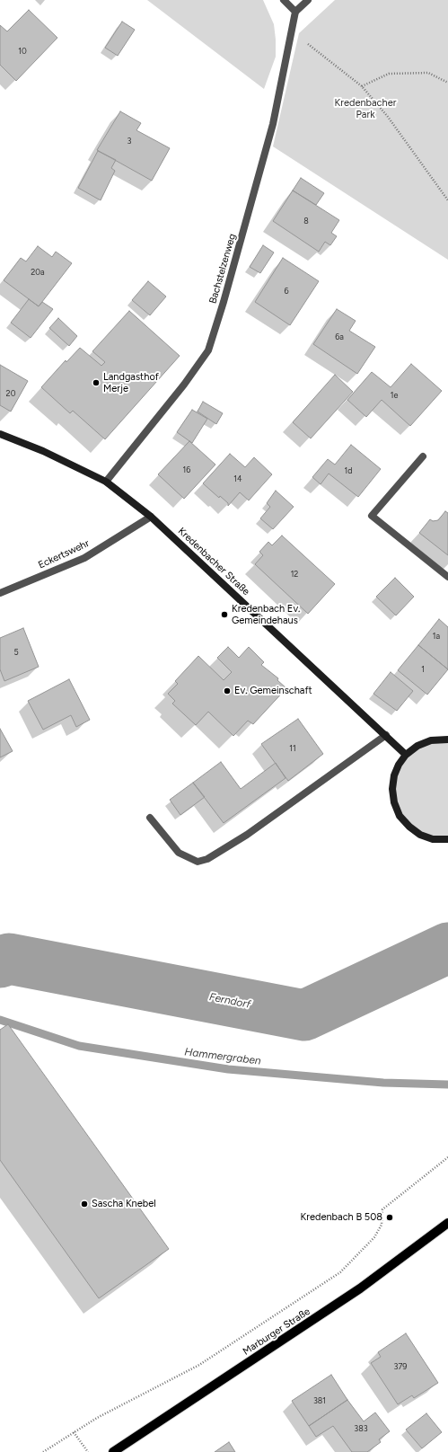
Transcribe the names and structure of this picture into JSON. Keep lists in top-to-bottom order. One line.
{"streets":{"main road":["Kredenbacher Straße","Marburger Straße"],"street":["Bachstelzenweg","Eckertswehr"]},"crossings":[["Bachstelzenweg","Kredenbacher Straße"],["Eckertswehr","Kredenbacher Straße"]],"water":["Ferndorf","Hammergraben"],"parks":["Kredenbacher Park"],"places":["Landgasthof Merje","Kredenbach Ev. Gemeindehaus","Ev. Gemeinschaft","Sascha Knebel","Kredenbach B 508"],"house_numbers":["10","3","8","20a","6","6a","20","1e","16","1d","14","12","1a","5","1","11","379","381","383"]}
